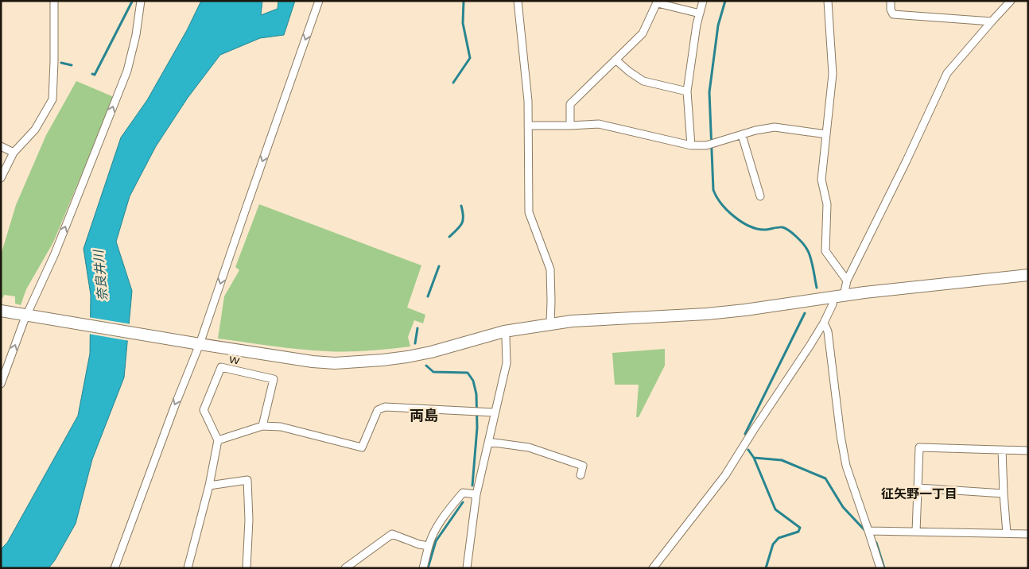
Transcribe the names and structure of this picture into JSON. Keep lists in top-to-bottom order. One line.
{"streets":{"street":["ｗ"]},"districts":["両島","征矢野一丁目"],"water":["奈良井川"]}
